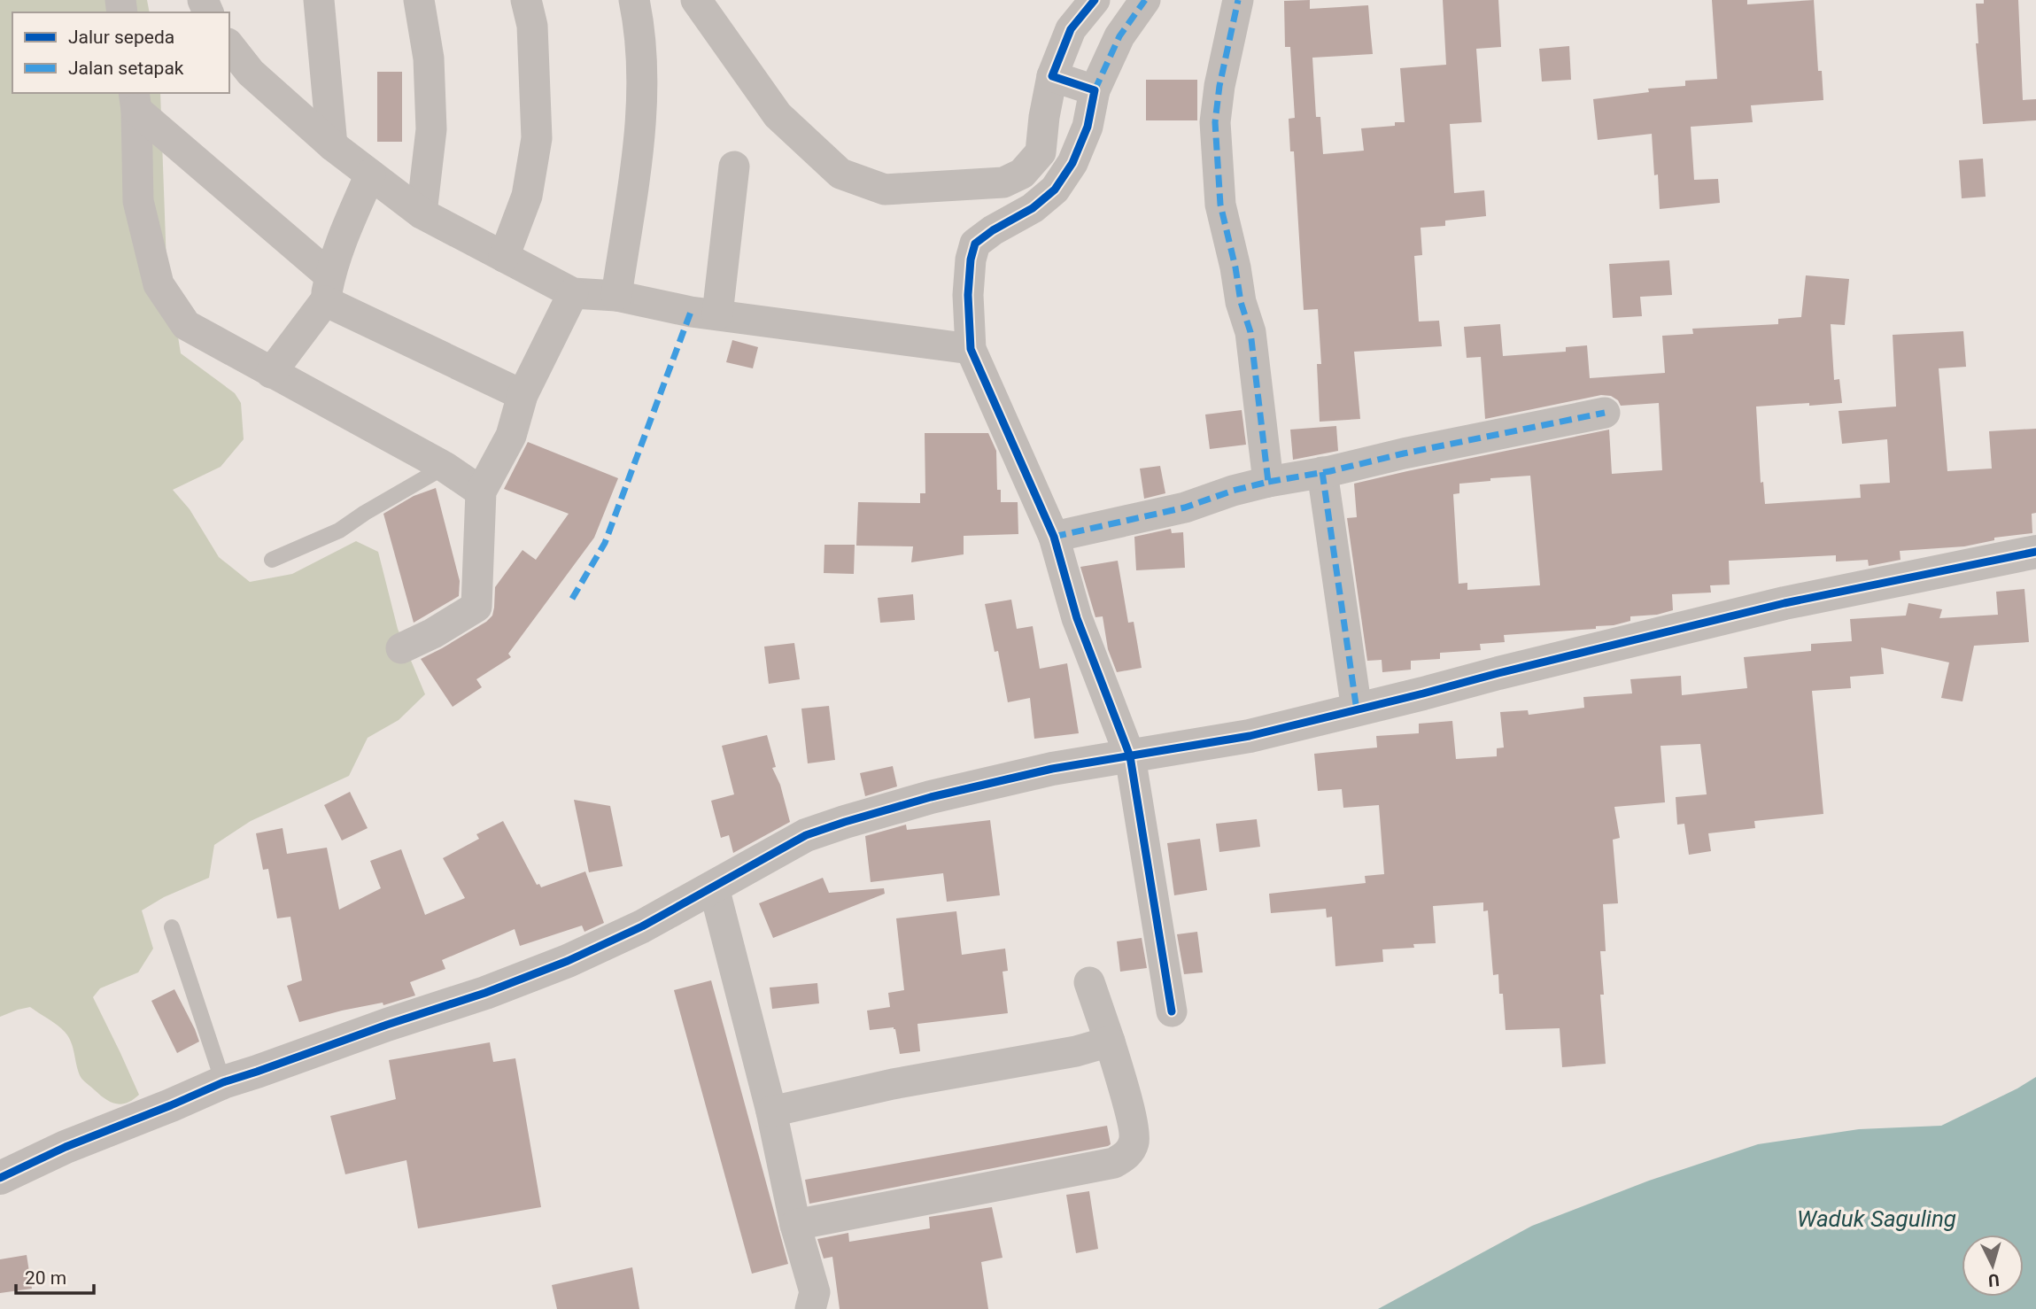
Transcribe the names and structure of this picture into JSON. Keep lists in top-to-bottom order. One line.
{"water":["Waduk Saguling"],"legend":["Jalur sepeda","Jalan setapak"],"scale_bar":"20 m","north":"bottom"}
